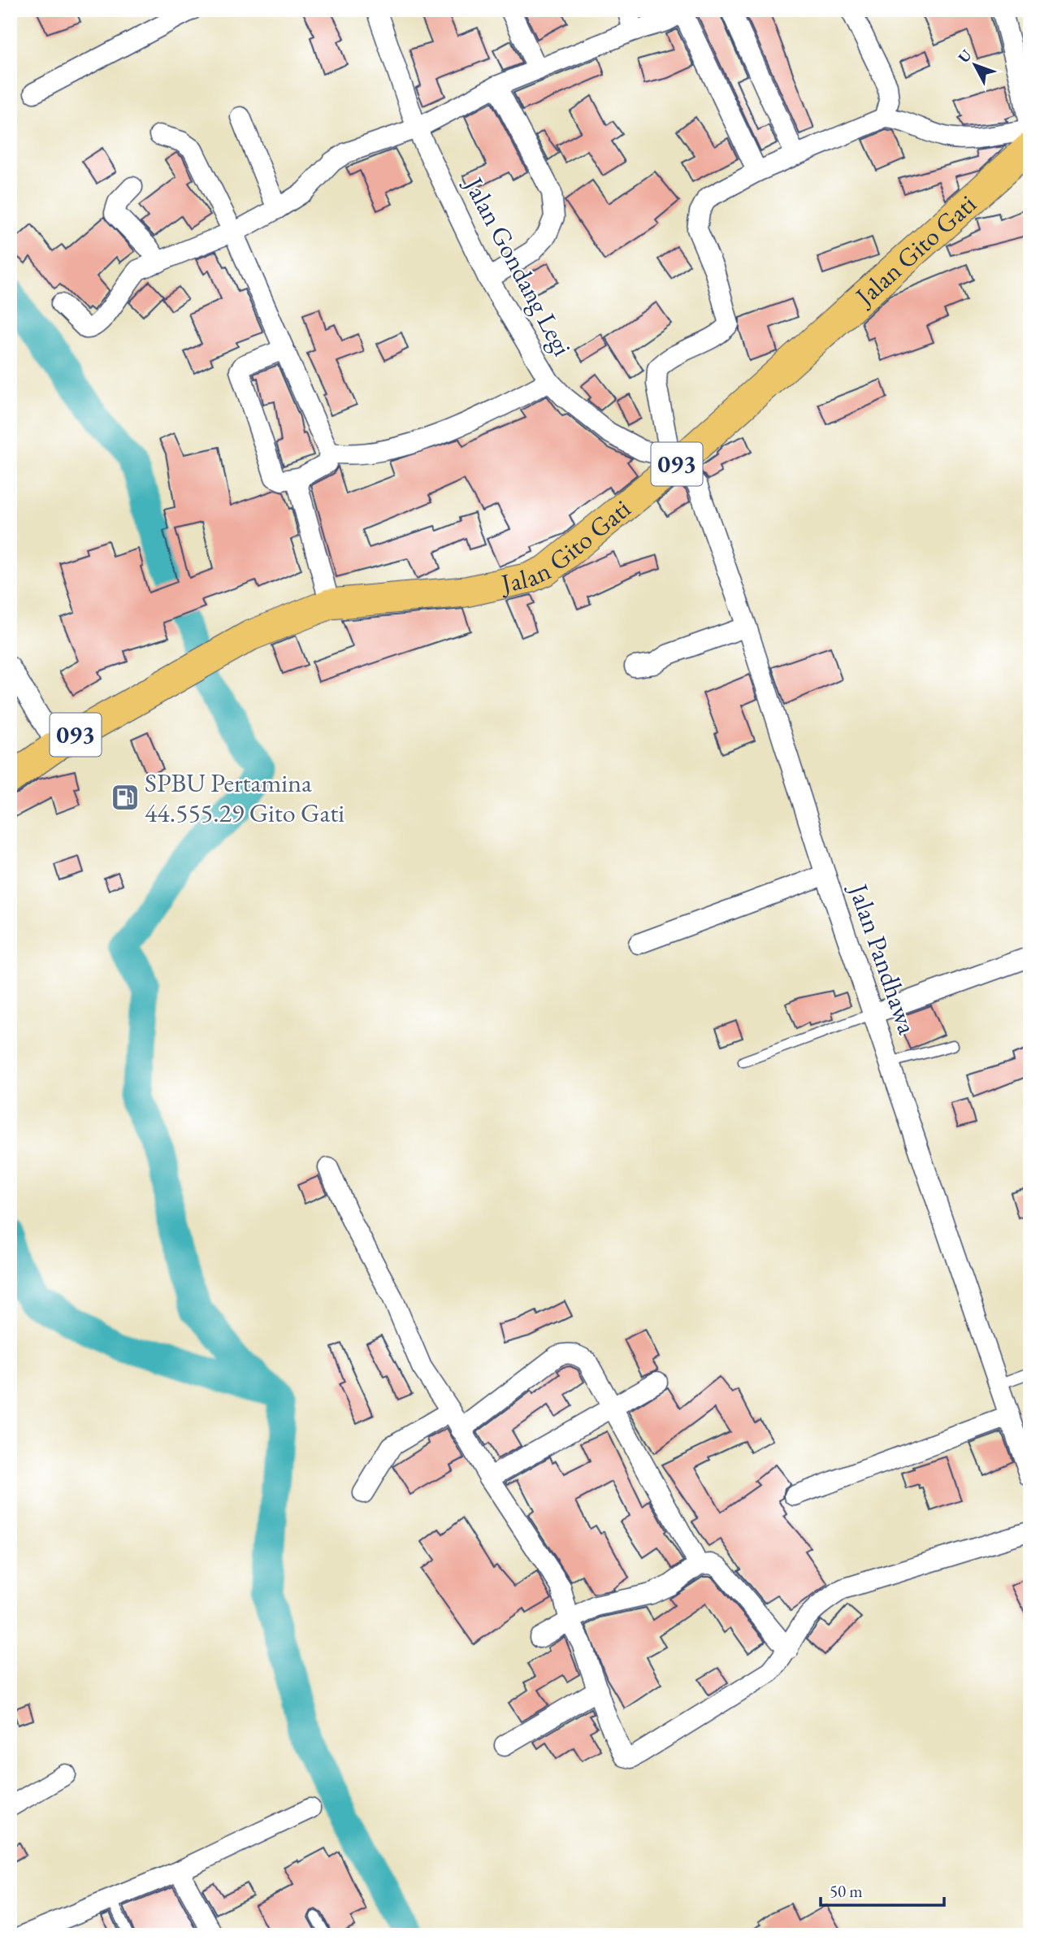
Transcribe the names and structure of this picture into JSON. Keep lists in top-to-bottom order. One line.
{"streets":{"main road":["Jalan Gito Gati","093"],"street":["Jalan Gondang Legi","Jalan Pandhawa"]},"crossings":[["Jalan Gito Gati","Jalan Gondang Legi"],["Jalan Gito Gati","Jalan Pandhawa"],["Jalan Gondang Legi","Jalan Pandhawa"]],"places":{"fuel station":["SPBU Pertamina 44.555.29 Gito Gati"]},"scale_bar":"50 m","north":"top left"}
